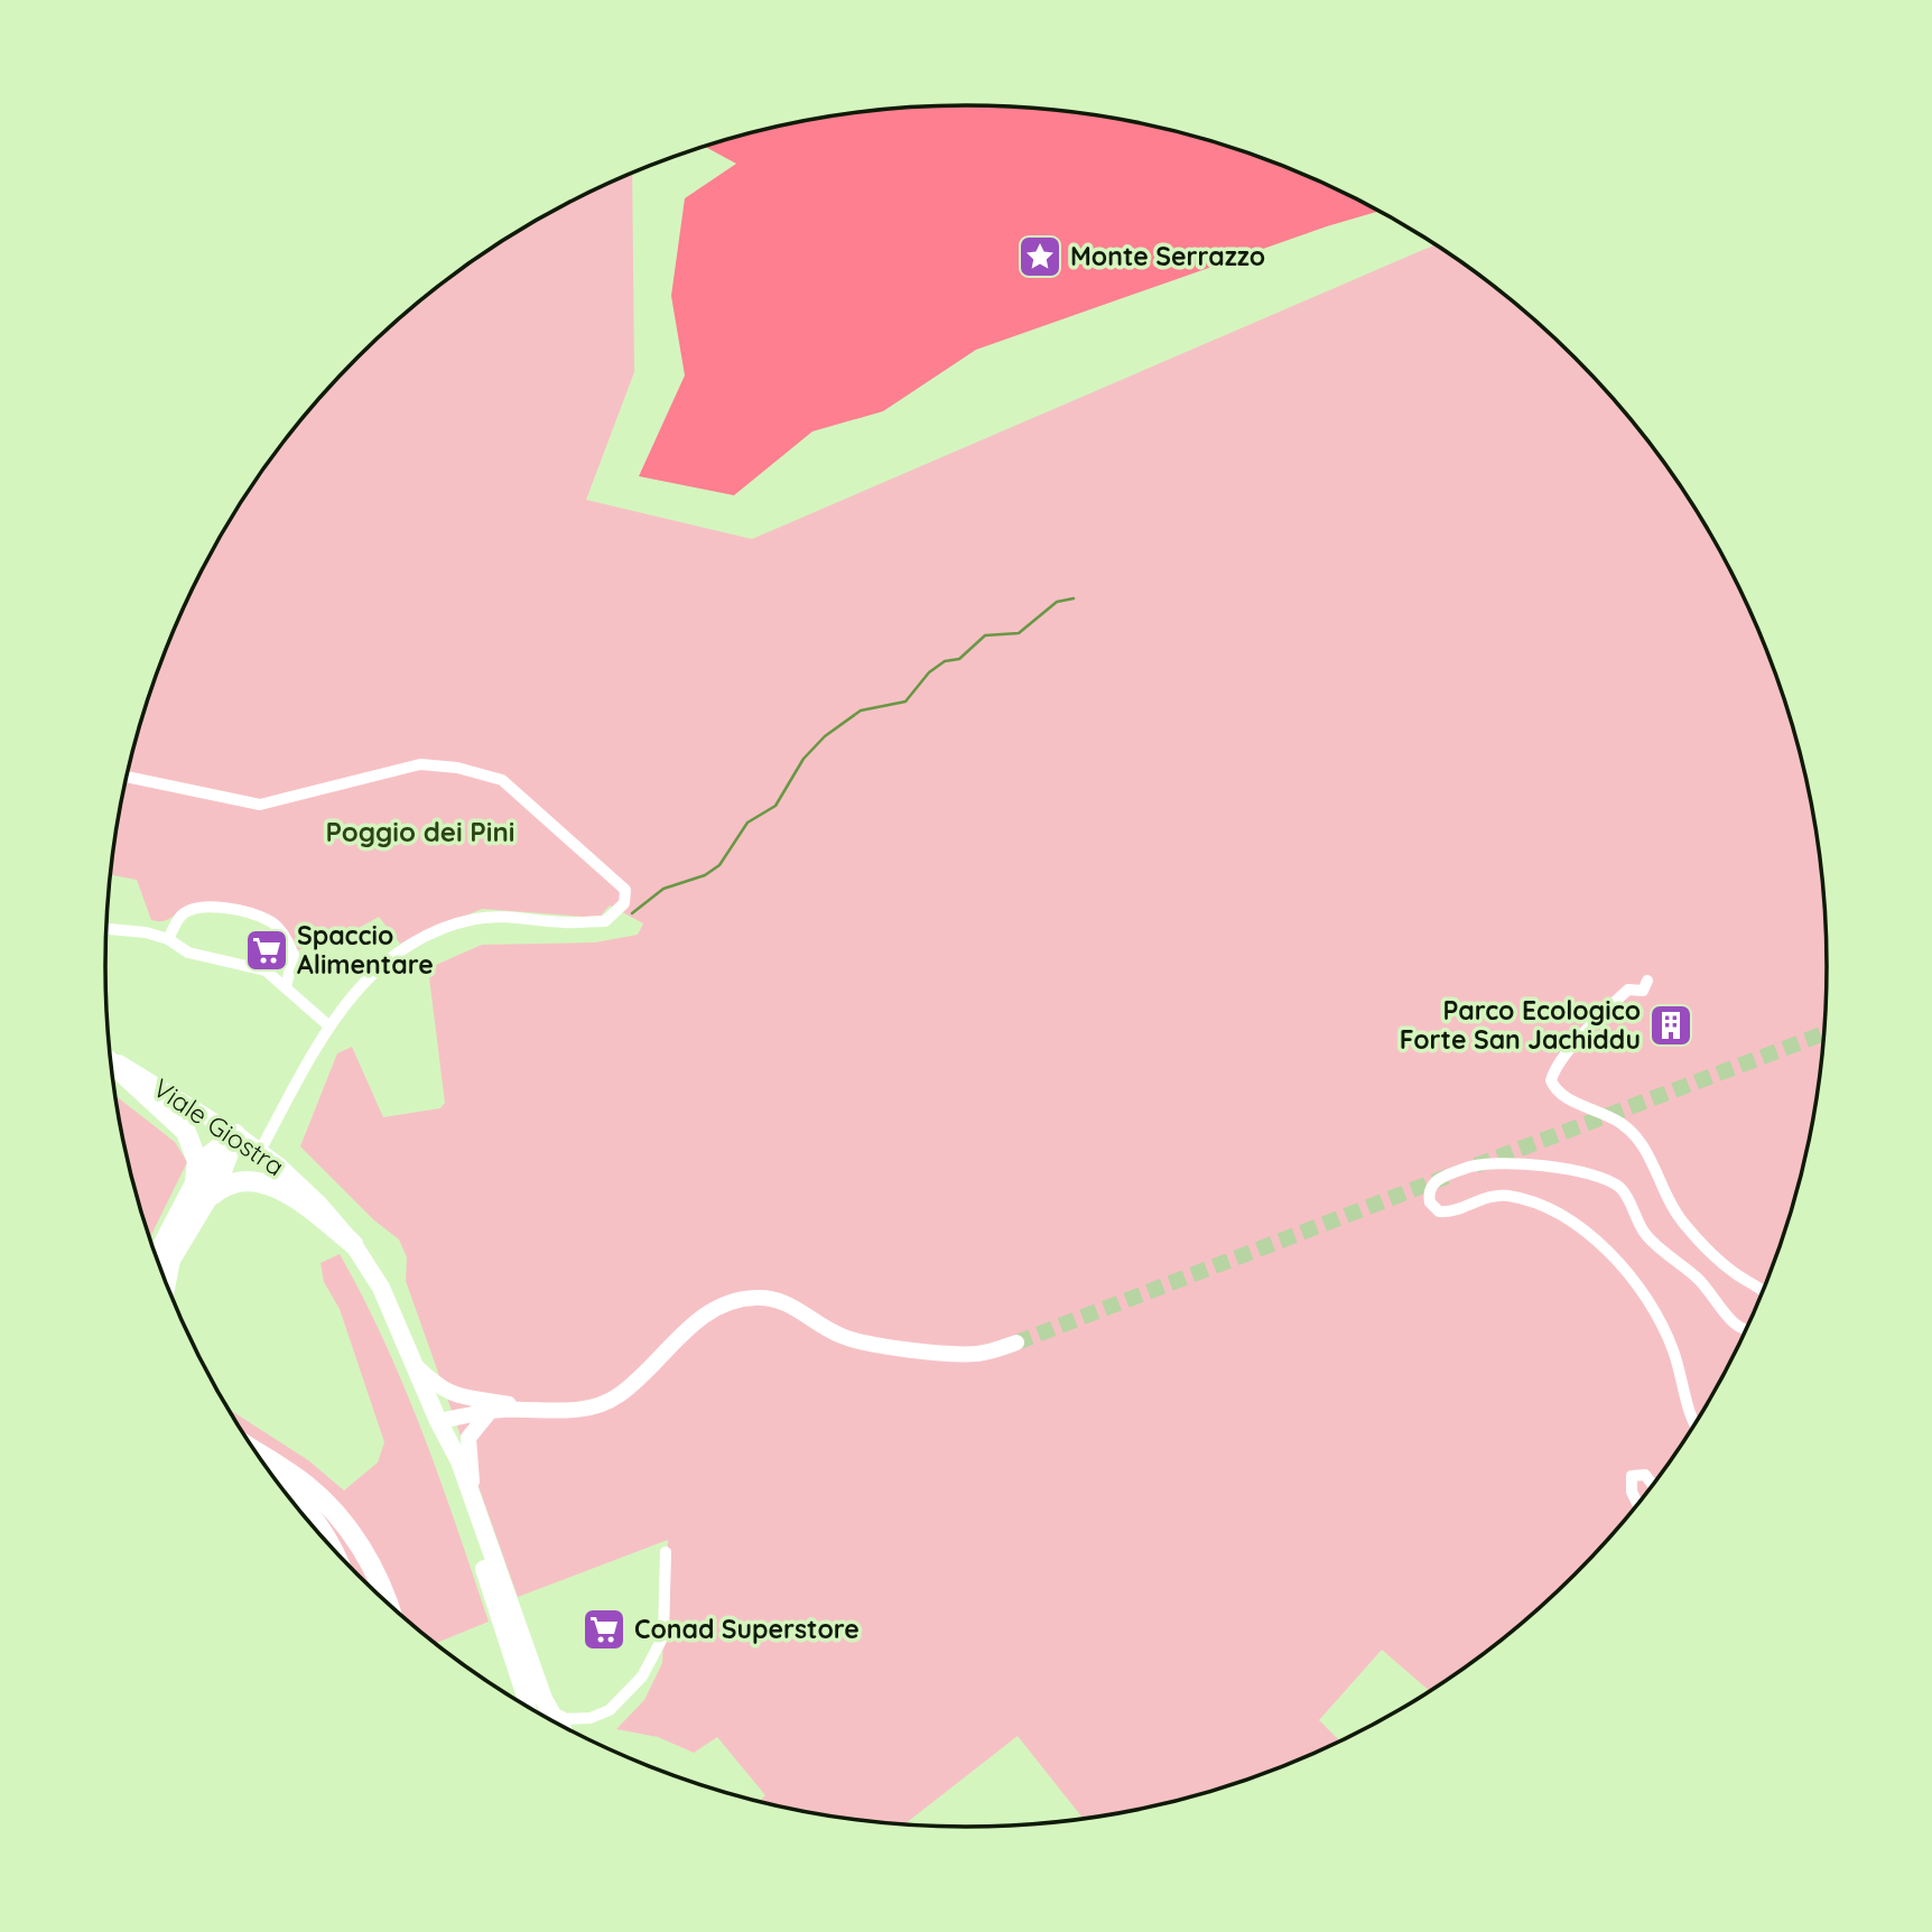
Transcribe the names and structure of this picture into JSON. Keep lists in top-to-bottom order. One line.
{"streets":{"main road":["Viale Giostra"]},"districts":["Poggio dei Pini"],"places":{"place":["Monte Serrazzo"],"supermarket":["Spaccio Alimentare","Conad Superstore"],"building":["Parco Ecologico Forte San Jachiddu"]}}
